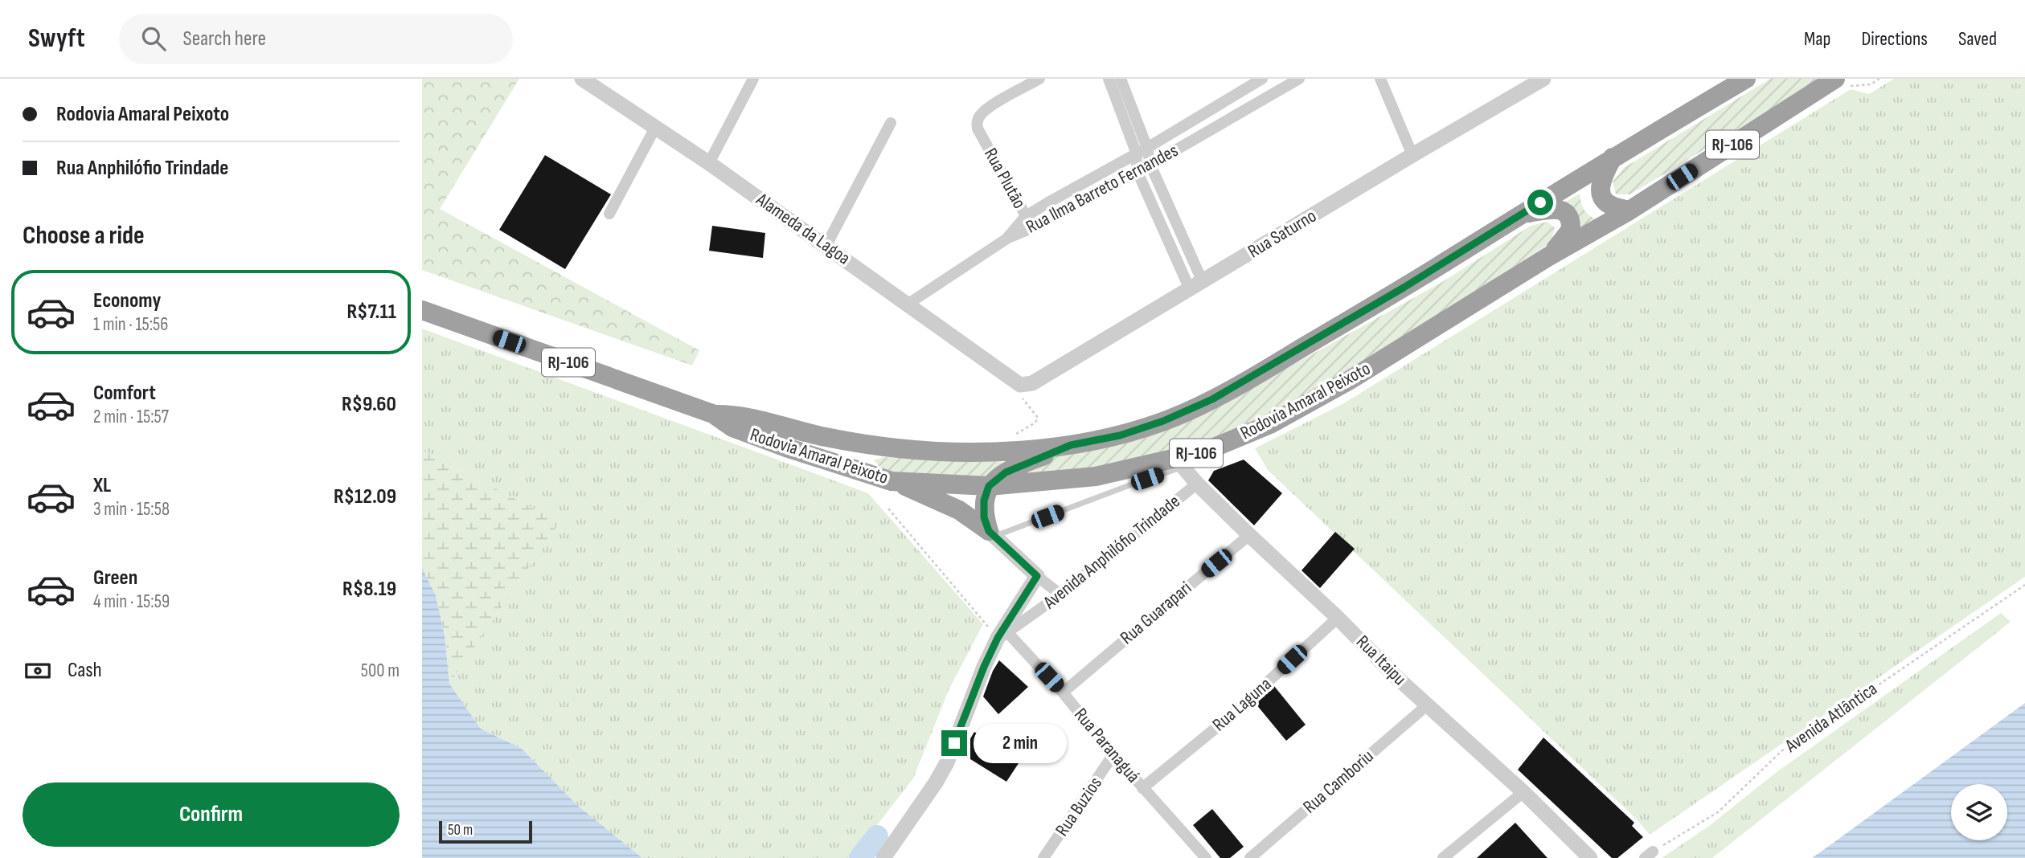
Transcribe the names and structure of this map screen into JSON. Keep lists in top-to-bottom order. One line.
{"streets":{"highway":["RJ-106","Rodovia Amaral Peixoto"],"street":["Rua Plutão","Rua Ilma Barreto Fernandes","Alameda da Lagoa","Rua Saturno","Avenida Anphilófio Trindade","Rua Guarapari","Rua Itaipu","Rua Laguna","Rua Paranaguá","Rua Camboriu","Rua Buzios"],"path":["Avenida Atlântica"]},"crossings":[["Rua Plutão","Rua Ilma Barreto Fernandes"],["Rua Ilma Barreto Fernandes","Alameda da Lagoa"],["Alameda da Lagoa","Rua Saturno"],["Rodovia Amaral Peixoto","Rua Itaipu"],["Avenida Anphilófio Trindade","Rua Itaipu"],["Avenida Anphilófio Trindade","Rua Paranaguá"],["Rua Guarapari","Rua Itaipu"],["Rua Guarapari","Rua Paranaguá"],["Rua Itaipu","Rua Laguna"],["Rua Itaipu","Rua Camboriu"],["Rua Laguna","Rua Paranaguá"],["Rua Paranaguá","Rua Buzios"]],"scale_bar":"50 m","page":{"header":"Swyft","search":"Search here","nav":["Map","Directions","Saved"],"banner":["Rodovia Amaral Peixoto","Rua Anphilófio Trindade"],"heading":"Choose a ride","list":[{"name":"Economy","note":"1 min · 15:56","value":"R$7.11"},{"name":"Comfort","note":"2 min · 15:57","value":"R$9.60"},{"name":"XL","note":"3 min · 15:58","value":"R$12.09"},{"name":"Green","note":"4 min · 15:59","value":"R$8.19"}],"pay":["Cash","500 m"],"bubble":"2 min","buttons":"Confirm","scale":"50 m"}}
